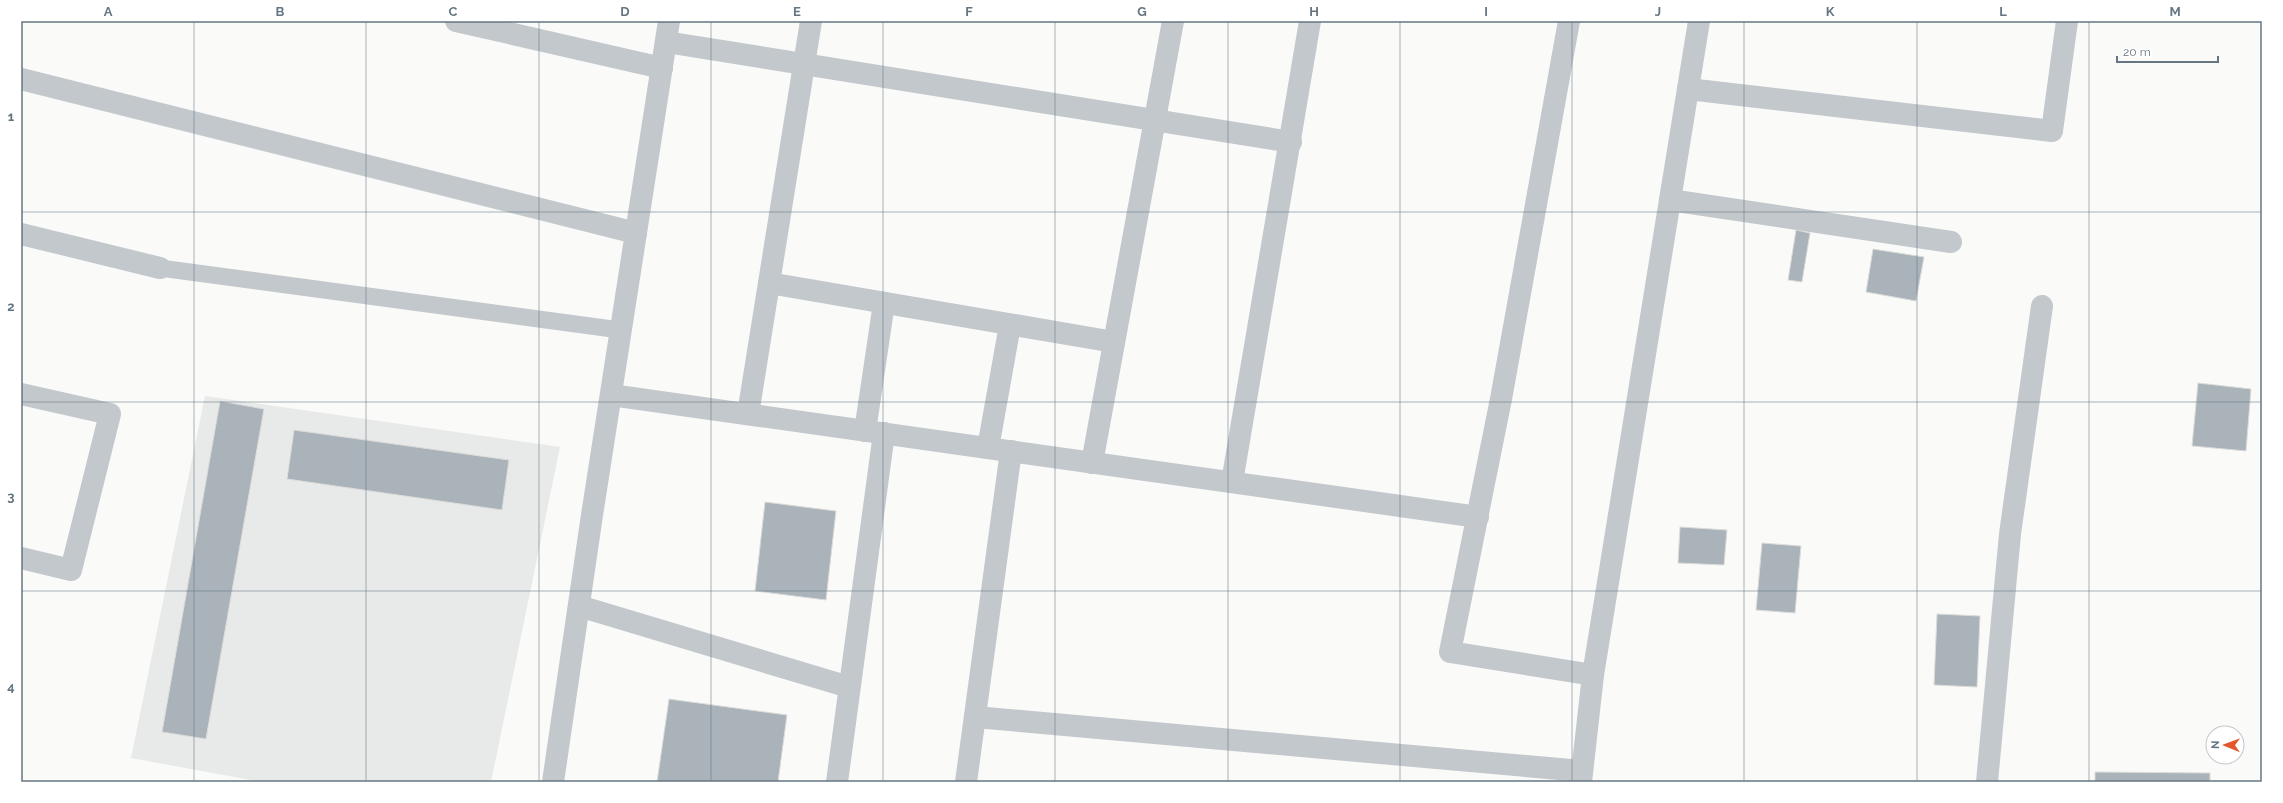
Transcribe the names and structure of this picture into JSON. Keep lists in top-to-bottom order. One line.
{"scale_bar":"20 m","north":"left","grid":{"columns":["A","B","C","D","E","F","G","H","I","J","K","L","M"],"rows":["1","2","3","4"]}}
